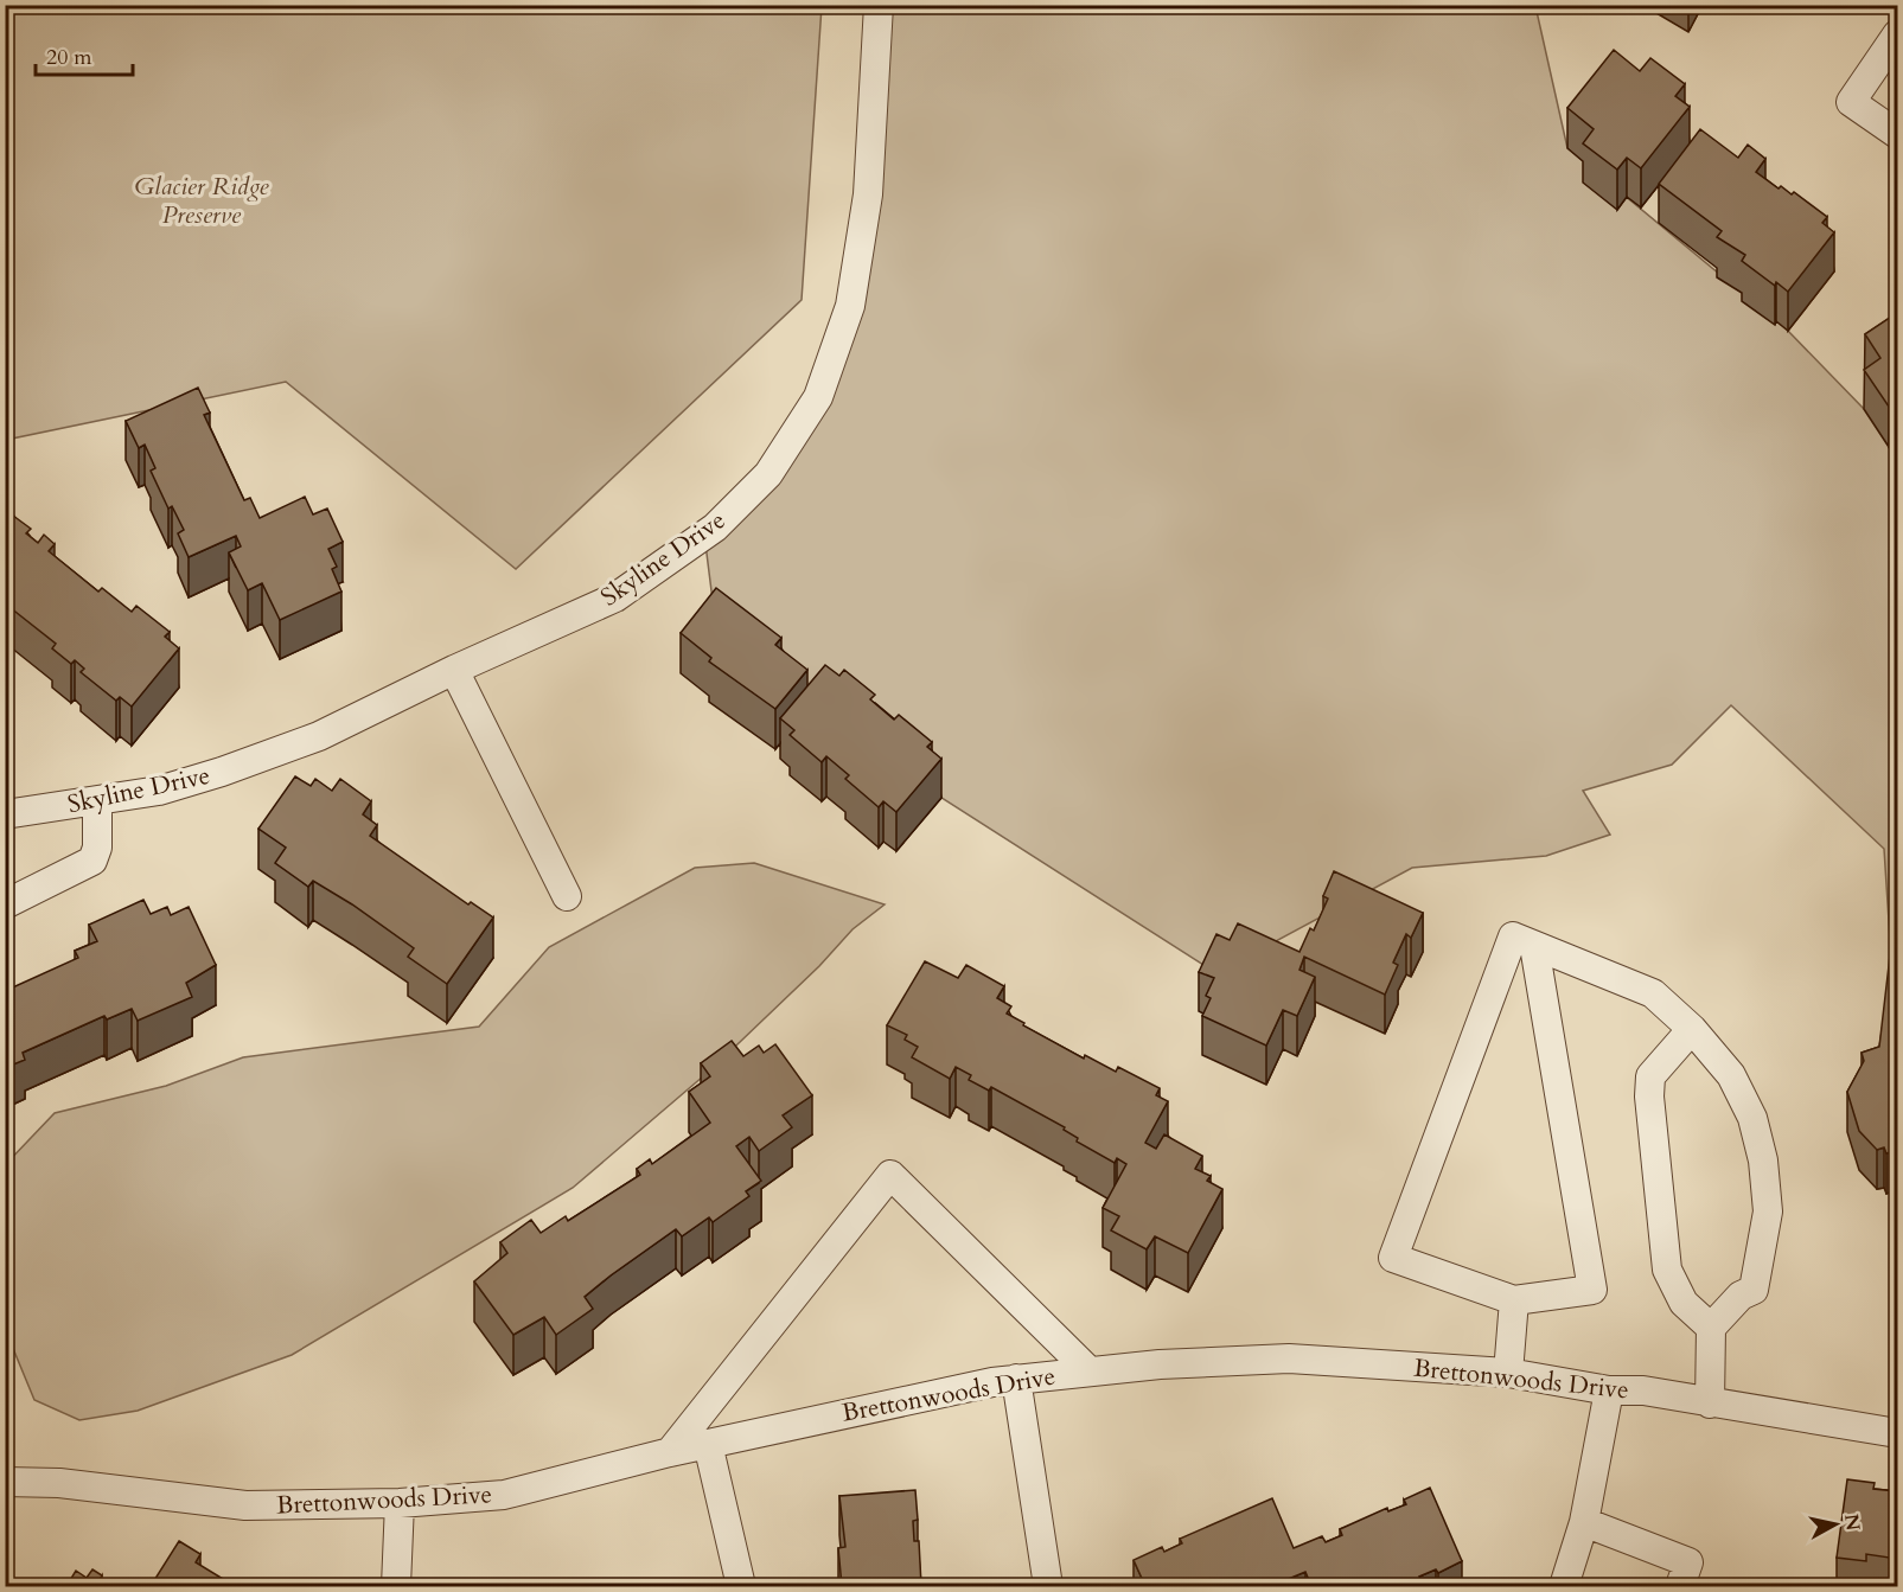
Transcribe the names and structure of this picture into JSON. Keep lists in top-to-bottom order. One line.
{"streets":{"street":["Skyline Drive","Brettonwoods Drive"]},"parks":["Glacier Ridge Preserve"],"scale_bar":"20 m","north":"right"}
